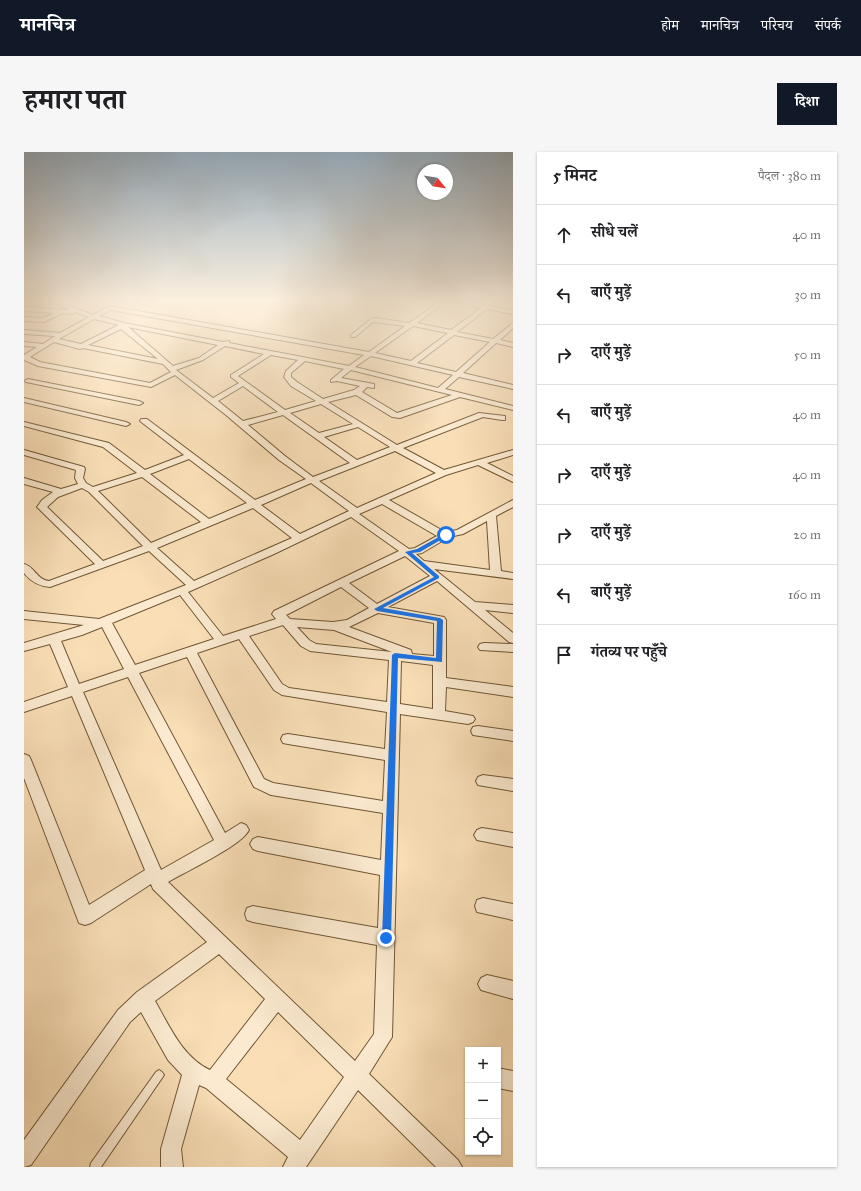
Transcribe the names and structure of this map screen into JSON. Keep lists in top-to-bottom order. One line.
{"north":"bottom right","page":{"header":"मानचित्र","nav":["होम","मानचित्र","परिचय","संपर्क"],"title":"हमारा पता","buttons":"दिशा","heading":["5 मिनट","पैदल · 380 m"],"list":[["सीधे चलें","40 m"],["बाएँ मुड़ें","30 m"],["दाएँ मुड़ें","50 m"],["बाएँ मुड़ें","40 m"],["दाएँ मुड़ें","40 m"],["दाएँ मुड़ें","20 m"],["बाएँ मुड़ें","160 m"],"गंतव्य पर पहुँचे"],"map_buttons":["+","−"]}}
